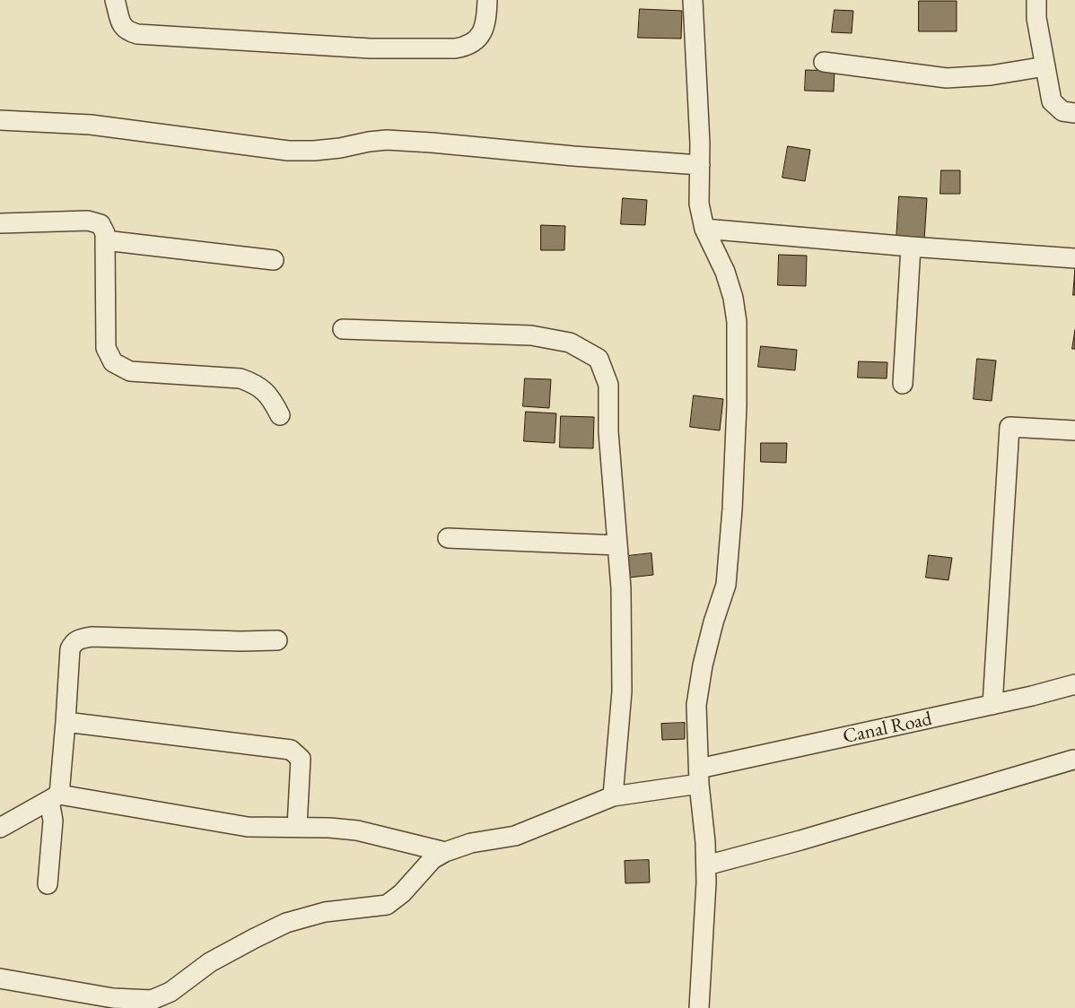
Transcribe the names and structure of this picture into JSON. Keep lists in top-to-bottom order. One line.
{"streets":{"street":["Canal Road"]}}
